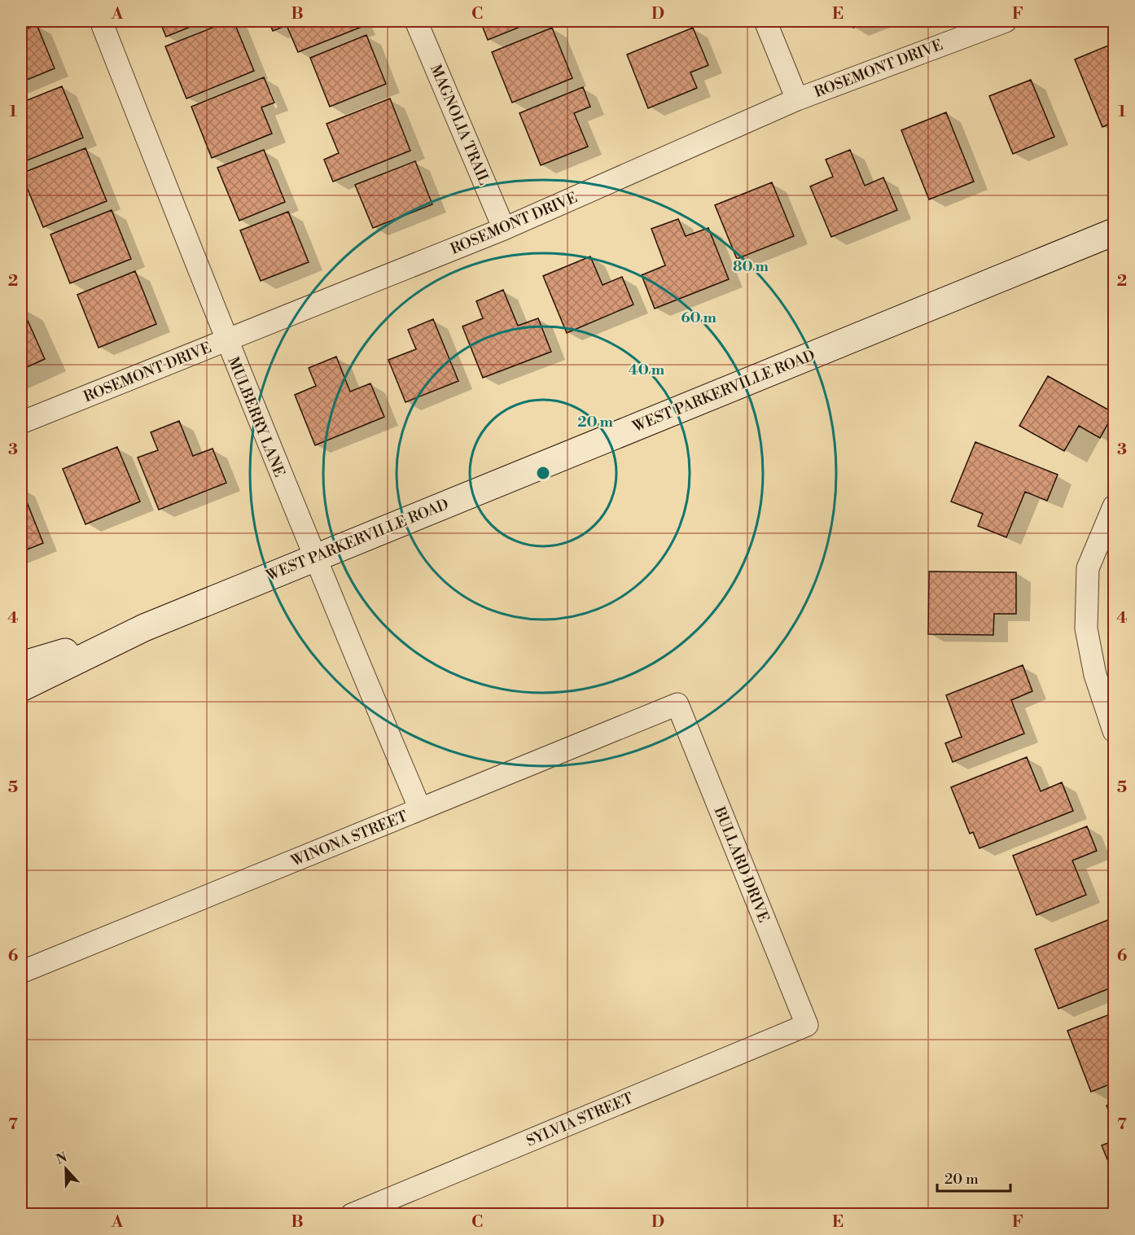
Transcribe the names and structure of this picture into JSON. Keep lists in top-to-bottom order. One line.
{"streets":{"main road":["WEST PARKERVILLE ROAD"],"street":["ROSEMONT DRIVE","MAGNOLIA TRAIL","MULBERRY LANE","WINONA STREET","BULLARD DRIVE","SYLVIA STREET"]},"crossings":[["ROSEMONT DRIVE","MAGNOLIA TRAIL"],["ROSEMONT DRIVE","MULBERRY LANE"],["WEST PARKERVILLE ROAD","MULBERRY LANE"],["MULBERRY LANE","WINONA STREET"],["WINONA STREET","BULLARD DRIVE"],["BULLARD DRIVE","SYLVIA STREET"]],"scale_bar":"20 m","north":"top","grid":{"columns":["A","B","C","D","E","F"],"rows":["1","2","3","4","5","6","7"]},"rings":["80 m","60 m","40 m","20 m"]}
